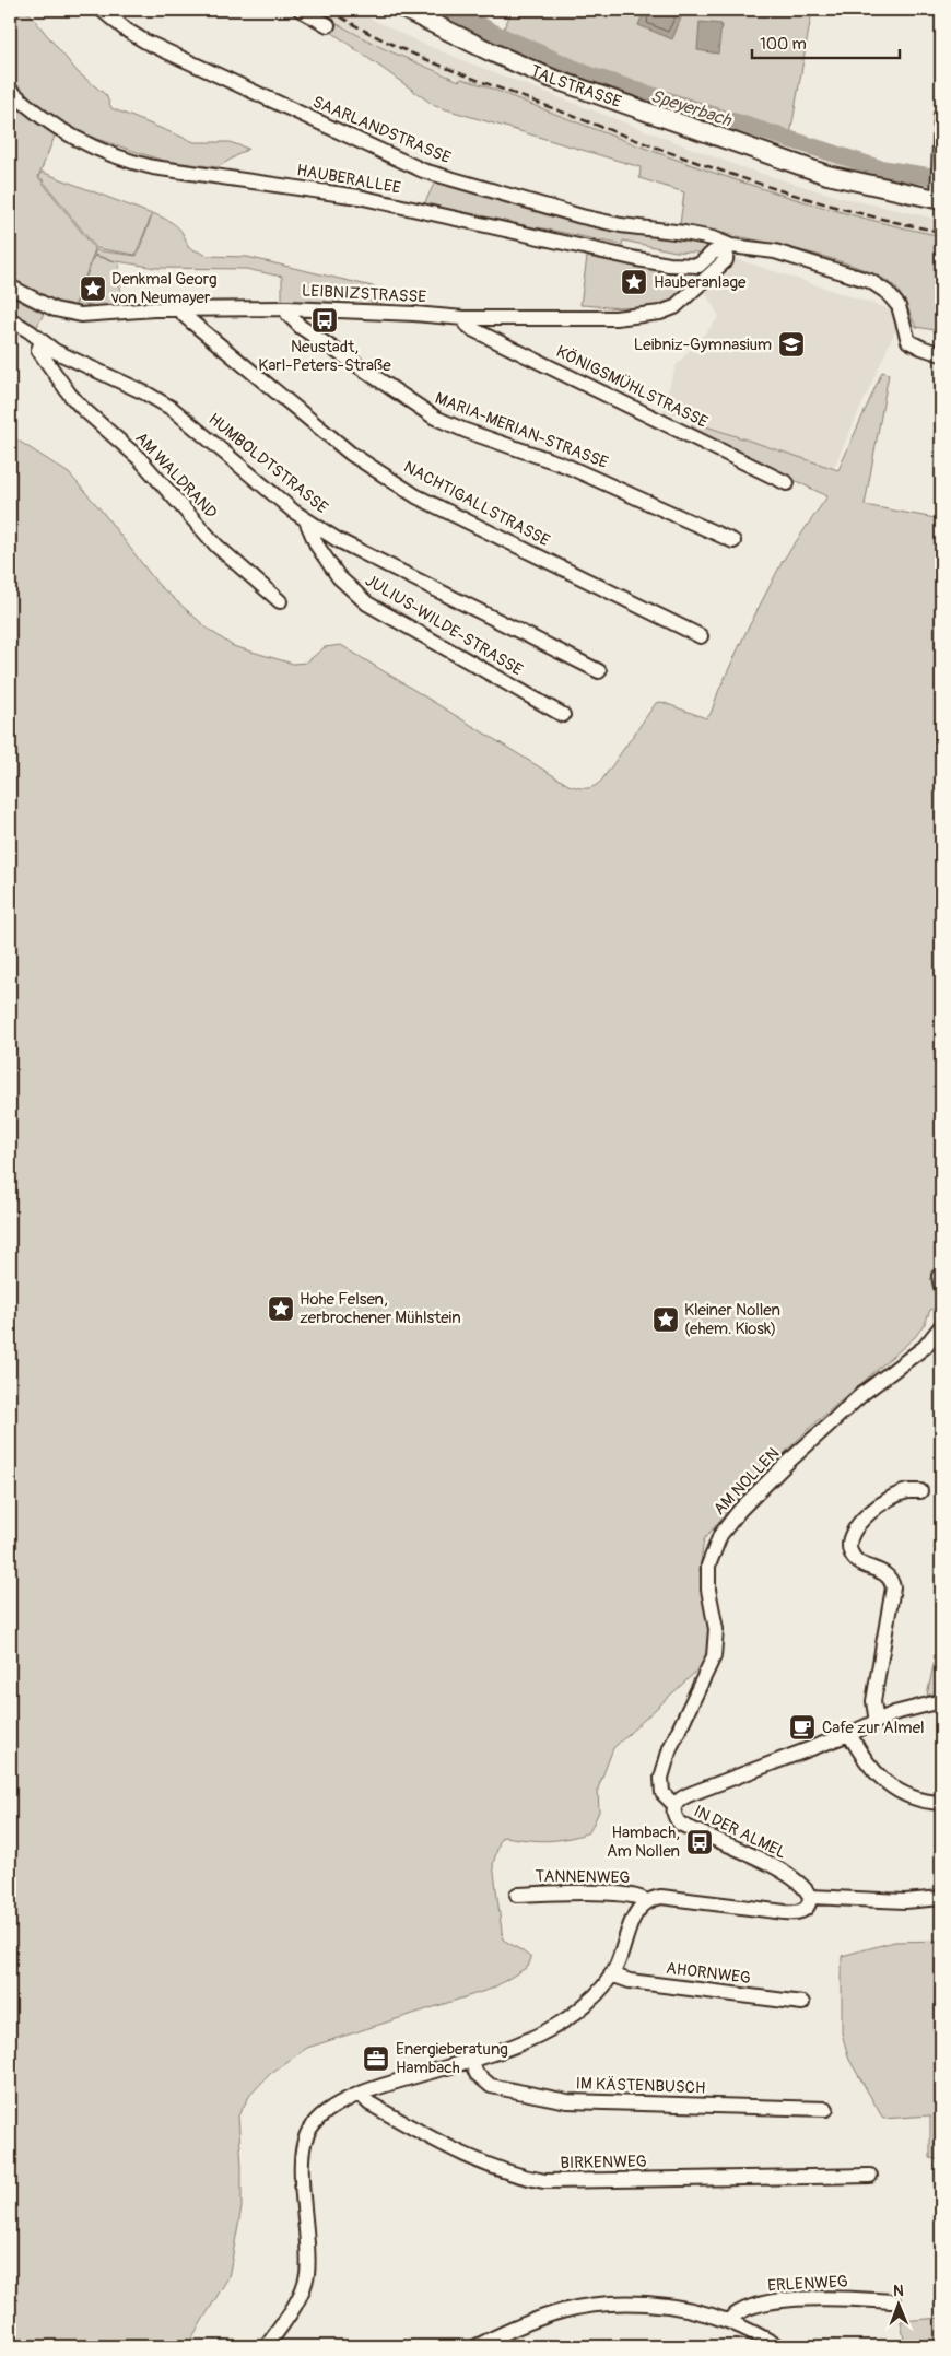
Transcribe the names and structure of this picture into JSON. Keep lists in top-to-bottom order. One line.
{"streets":{"main road":["TALSTRASSE"],"street":["SAARLANDSTRASSE","HAUBERALLEE","LEIBNIZSTRASSE","KÖNIGSMÜHLSTRASSE","MARIA-MERIAN-STRASSE","HUMBOLDTSTRASSE","AM WALDRAND","NACHTIGALLSTRASSE","JULIUS-WILDE-STRASSE","AM NOLLEN","IN DER ALMEL","TANNENWEG","AHORNWEG","IM KÄSTENBUSCH","BIRKENWEG","ERLENWEG"]},"crossings":[["SAARLANDSTRASSE","LEIBNIZSTRASSE"],["HAUBERALLEE","LEIBNIZSTRASSE"],["LEIBNIZSTRASSE","KÖNIGSMÜHLSTRASSE"],["LEIBNIZSTRASSE","MARIA-MERIAN-STRASSE"],["LEIBNIZSTRASSE","NACHTIGALLSTRASSE"],["HUMBOLDTSTRASSE","AM WALDRAND"],["HUMBOLDTSTRASSE","JULIUS-WILDE-STRASSE"],["AM NOLLEN","IN DER ALMEL"]],"water":["Speyerbach"],"places":{"place":["Hauberanlage","Denkmal Georg von Neumayer","Hohe Felsen, zerbrochener Mühlstein","Kleiner Nollen (ehem. Kiosk)"],"bus stop":["Neustadt, Karl-Peters-Straße","Hambach, Am Nollen"],"school or university":["Leibniz-Gymnasium"],"cafe":["Cafe zur Almel"],"office":["Energieberatung Hambach"]},"scale_bar":"100 m","north":"top"}
